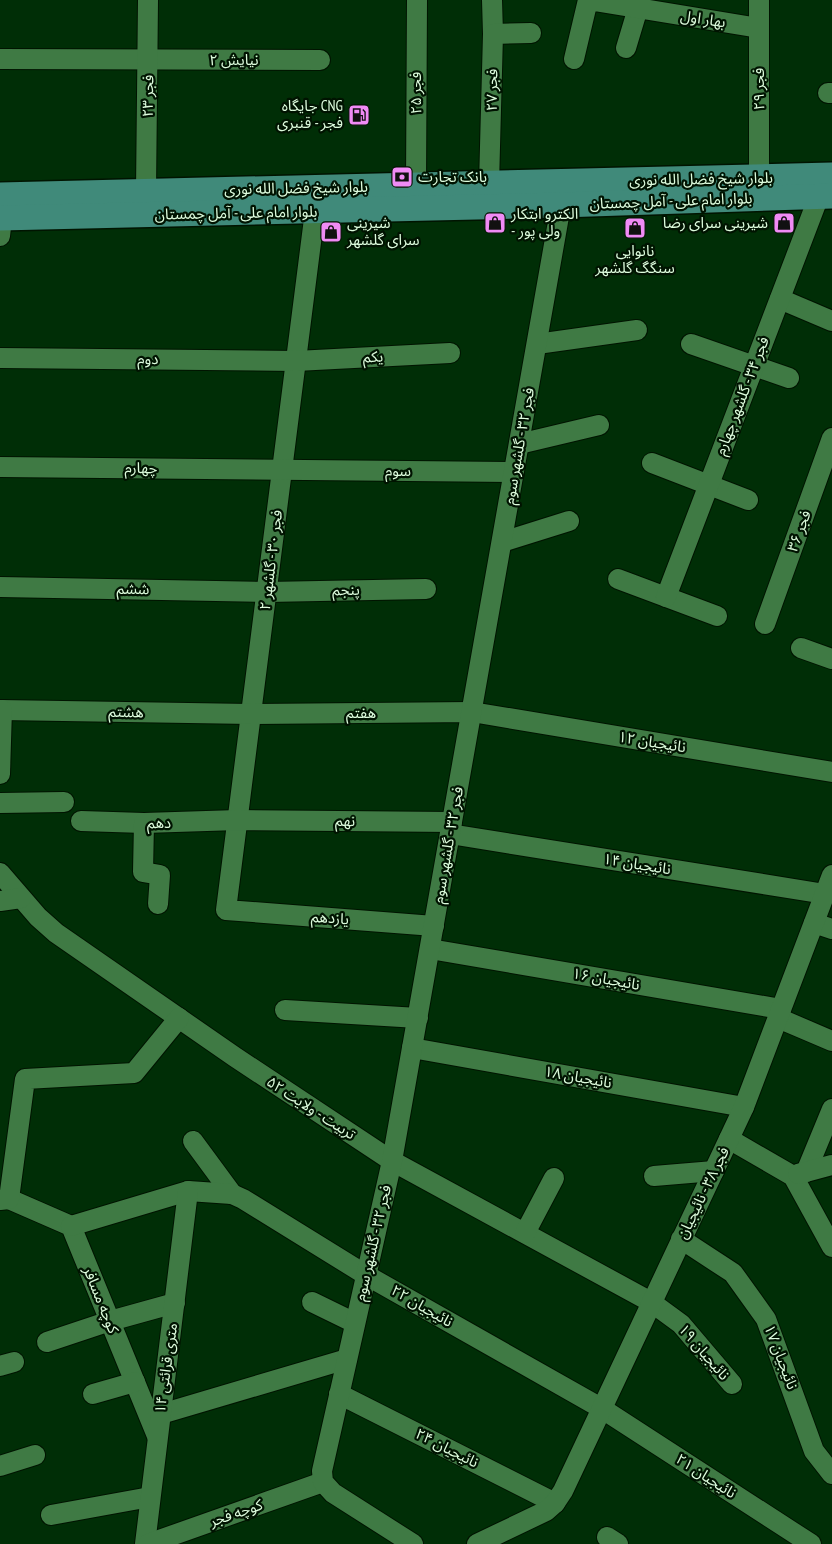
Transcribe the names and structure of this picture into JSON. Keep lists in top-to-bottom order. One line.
{"streets":{"main road":["بلوار شیخ فضل الله نوری","بلوار امام علی - آمل چمستان"],"street":["بهار اول","نیایش ۲","فجر ۲۹","فجر ۲۷","فجر ۲۵","فجر ۲۳","یکم","دوم","فجر ۳۴ - گلشهر چهارم","فجر ۳۲ - گلشهر سوم","چهارم","سوم","فجر ۳۶","فجر ۳۰ - گلشهر ۲","ششم","پنجم","هشتم","هفتم","نائیجیان ۱۲","نهم","دهم","نائیجیان ۱۴","یازدهم","نائیجیان ۱۶","نائیجیان ۱۸","تربیت - ولایت ۵۲","فجر ۳۸ - نائیجیان","کوچه مسافر","نائیجیان ۲۲","نائیجیان ۱۹","نائیجیان ۱۷","۱۴ متری قرائتی","نائیجیان ۲۴","نائیجیان ۲۱","کوچه فجر"]},"crossings":[["بهار اول","فجر ۲۹"],["نیایش ۲","فجر ۲۳"],["فجر ۲۹","بلوار شیخ فضل الله نوری"],["فجر ۲۷","بلوار شیخ فضل الله نوری"],["فجر ۲۵","بلوار شیخ فضل الله نوری"],["فجر ۲۳","بلوار شیخ فضل الله نوری"],["بلوار شیخ فضل الله نوری","بلوار امام علی - آمل چمستان"],["بلوار امام علی - آمل چمستان","فجر ۳۴ - گلشهر چهارم"],["بلوار امام علی - آمل چمستان","فجر ۳۲ - گلشهر سوم"],["بلوار امام علی - آمل چمستان","فجر ۳۰ - گلشهر ۲"],["یکم","دوم"],["یکم","فجر ۳۰ - گلشهر ۲"],["دوم","فجر ۳۰ - گلشهر ۲"],["فجر ۳۲ - گلشهر سوم","سوم"],["فجر ۳۲ - گلشهر سوم","هفتم"],["فجر ۳۲ - گلشهر سوم","نائیجیان ۱۲"],["فجر ۳۲ - گلشهر سوم","نهم"],["فجر ۳۲ - گلشهر سوم","نائیجیان ۱۴"],["فجر ۳۲ - گلشهر سوم","یازدهم"],["فجر ۳۲ - گلشهر سوم","نائیجیان ۱۶"],["فجر ۳۲ - گلشهر سوم","نائیجیان ۱۸"],["فجر ۳۲ - گلشهر سوم","تربیت - ولایت ۵۲"],["فجر ۳۲ - گلشهر سوم","نائیجیان ۲۲"],["فجر ۳۲ - گلشهر سوم","نائیجیان ۲۴"],["فجر ۳۲ - گلشهر سوم","کوچه فجر"],["چهارم","سوم"],["چهارم","فجر ۳۰ - گلشهر ۲"],["سوم","فجر ۳۰ - گلشهر ۲"],["فجر ۳۰ - گلشهر ۲","ششم"],["فجر ۳۰ - گلشهر ۲","پنجم"],["فجر ۳۰ - گلشهر ۲","هشتم"],["فجر ۳۰ - گلشهر ۲","هفتم"],["فجر ۳۰ - گلشهر ۲","نهم"],["فجر ۳۰ - گلشهر ۲","دهم"],["فجر ۳۰ - گلشهر ۲","یازدهم"],["ششم","پنجم"],["هشتم","هفتم"],["هفتم","نائیجیان ۱۲"],["نهم","دهم"],["نهم","نائیجیان ۱۴"],["نائیجیان ۱۴","فجر ۳۸ - نائیجیان"],["نائیجیان ۱۶","فجر ۳۸ - نائیجیان"],["نائیجیان ۱۸","فجر ۳۸ - نائیجیان"],["تربیت - ولایت ۵۲","فجر ۳۸ - نائیجیان"],["تربیت - ولایت ۵۲","نائیجیان ۱۹"],["فجر ۳۸ - نائیجیان","نائیجیان ۲۲"],["فجر ۳۸ - نائیجیان","نائیجیان ۱۹"],["فجر ۳۸ - نائیجیان","نائیجیان ۱۷"],["فجر ۳۸ - نائیجیان","نائیجیان ۲۴"],["فجر ۳۸ - نائیجیان","نائیجیان ۲۱"],["کوچه مسافر","۱۴ متری قرائتی"],["نائیجیان ۲۲","۱۴ متری قرائتی"],["نائیجیان ۲۲","نائیجیان ۲۱"],["۱۴ متری قرائتی","کوچه فجر"]],"places":{"fuel station":["جایگاه CNG فجر - قنبری"],"bank":["بانک تجارت"],"shop":["الکترو ابتکار - ولی پور","شیرینی سرای رضا","نانوایی سنگگ گلشهر","شیرینی سرای گلشهر"]}}
